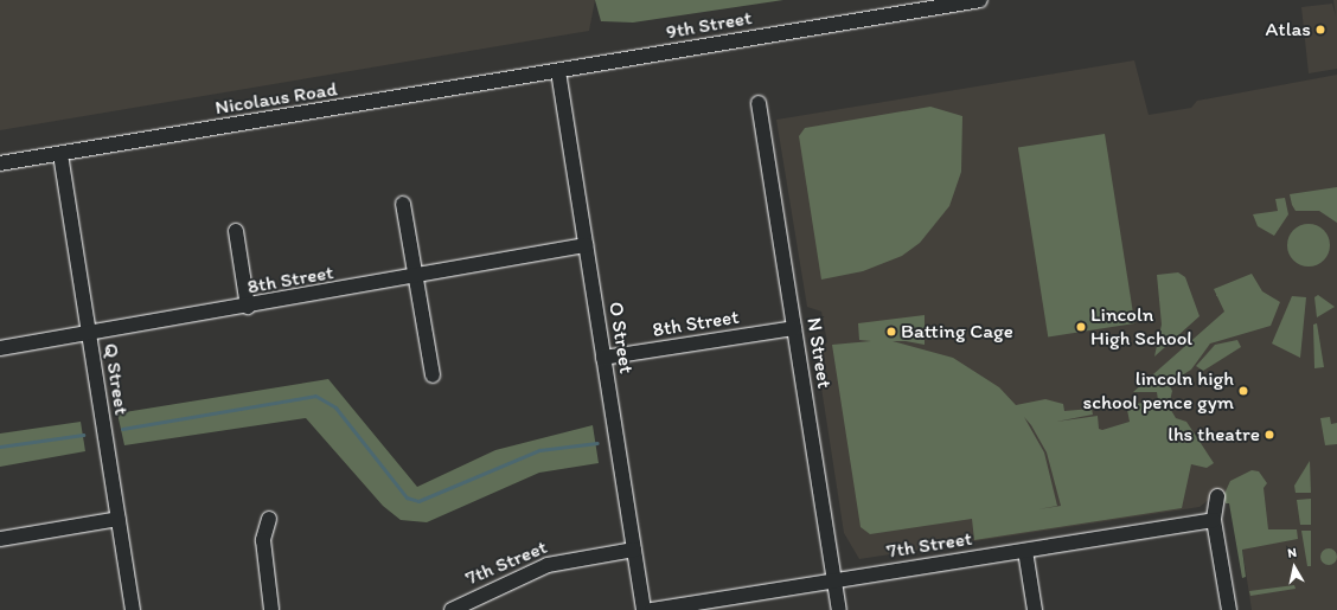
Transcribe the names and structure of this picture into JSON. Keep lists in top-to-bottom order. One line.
{"streets":{"street":["9th Street","Nicolaus Road","8th Street","O Street","N Street","Q Street","7th Street"]},"crossings":[["9th Street","Nicolaus Road"],["9th Street","O Street"],["Nicolaus Road","O Street"],["Nicolaus Road","Q Street"],["8th Street","O Street"],["8th Street","N Street"],["8th Street","Q Street"],["O Street","7th Street"],["N Street","7th Street"]],"places":["Atlas","Lincoln High School","Batting Cage","lincoln high school pence gym","lhs theatre"],"north":"top"}
